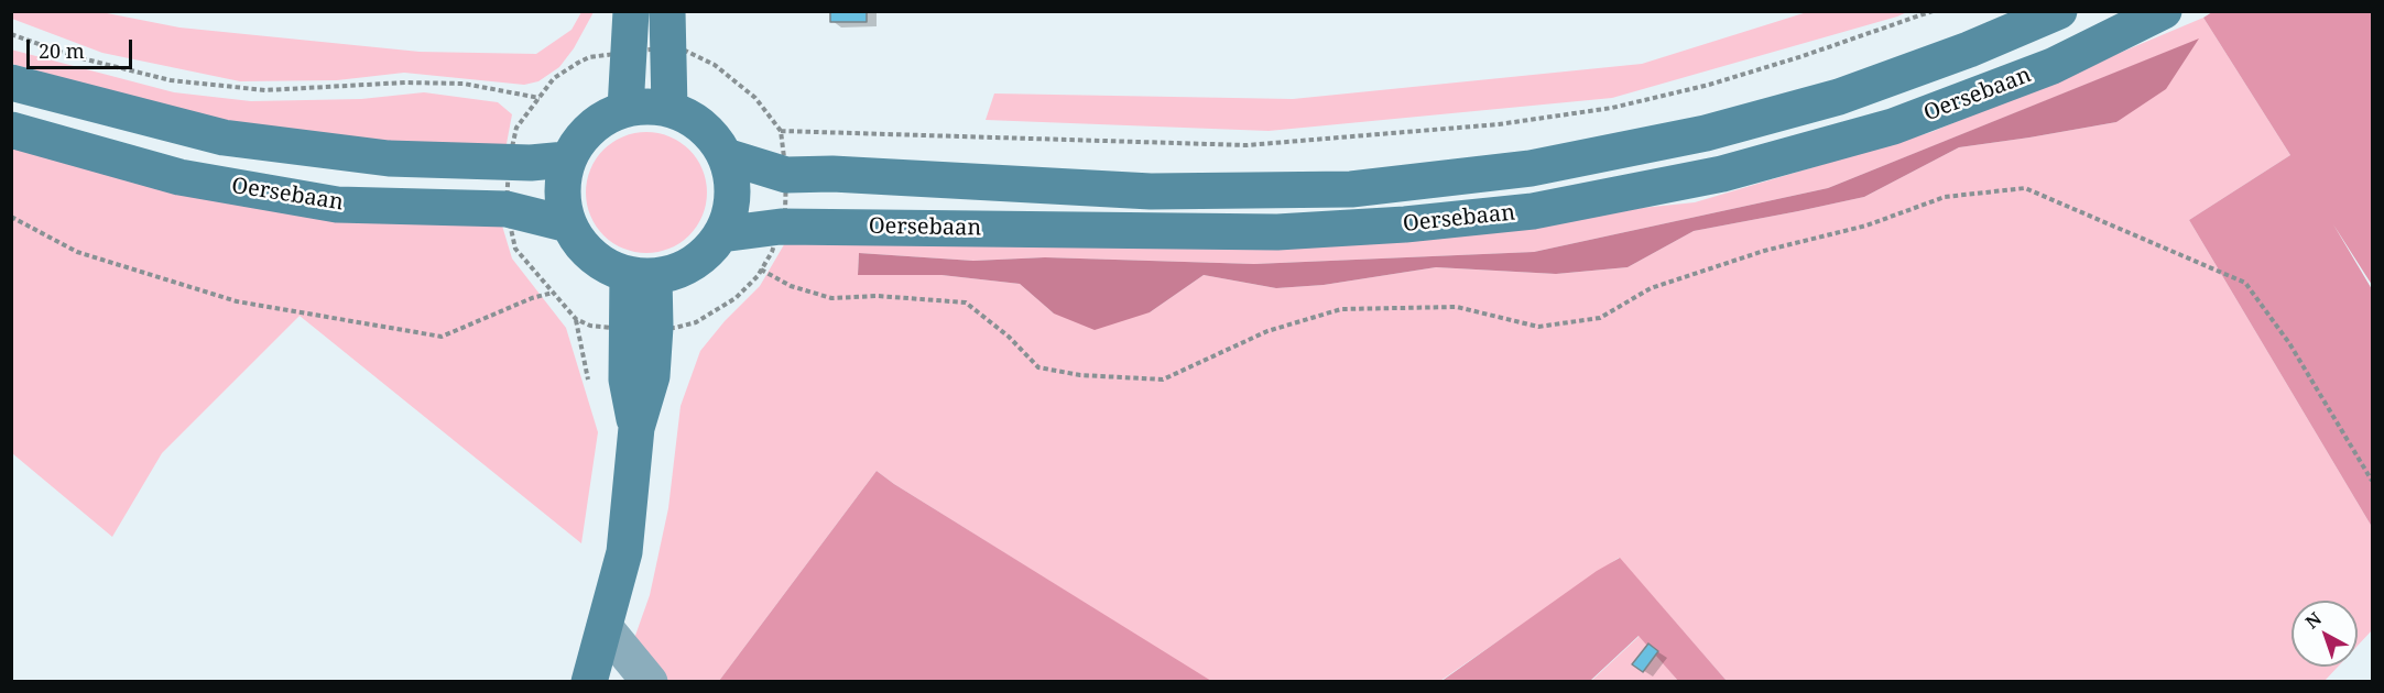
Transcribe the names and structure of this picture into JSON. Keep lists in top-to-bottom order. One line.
{"streets":{"main road":["Oersebaan"]},"scale_bar":"20 m","north":"top left"}
